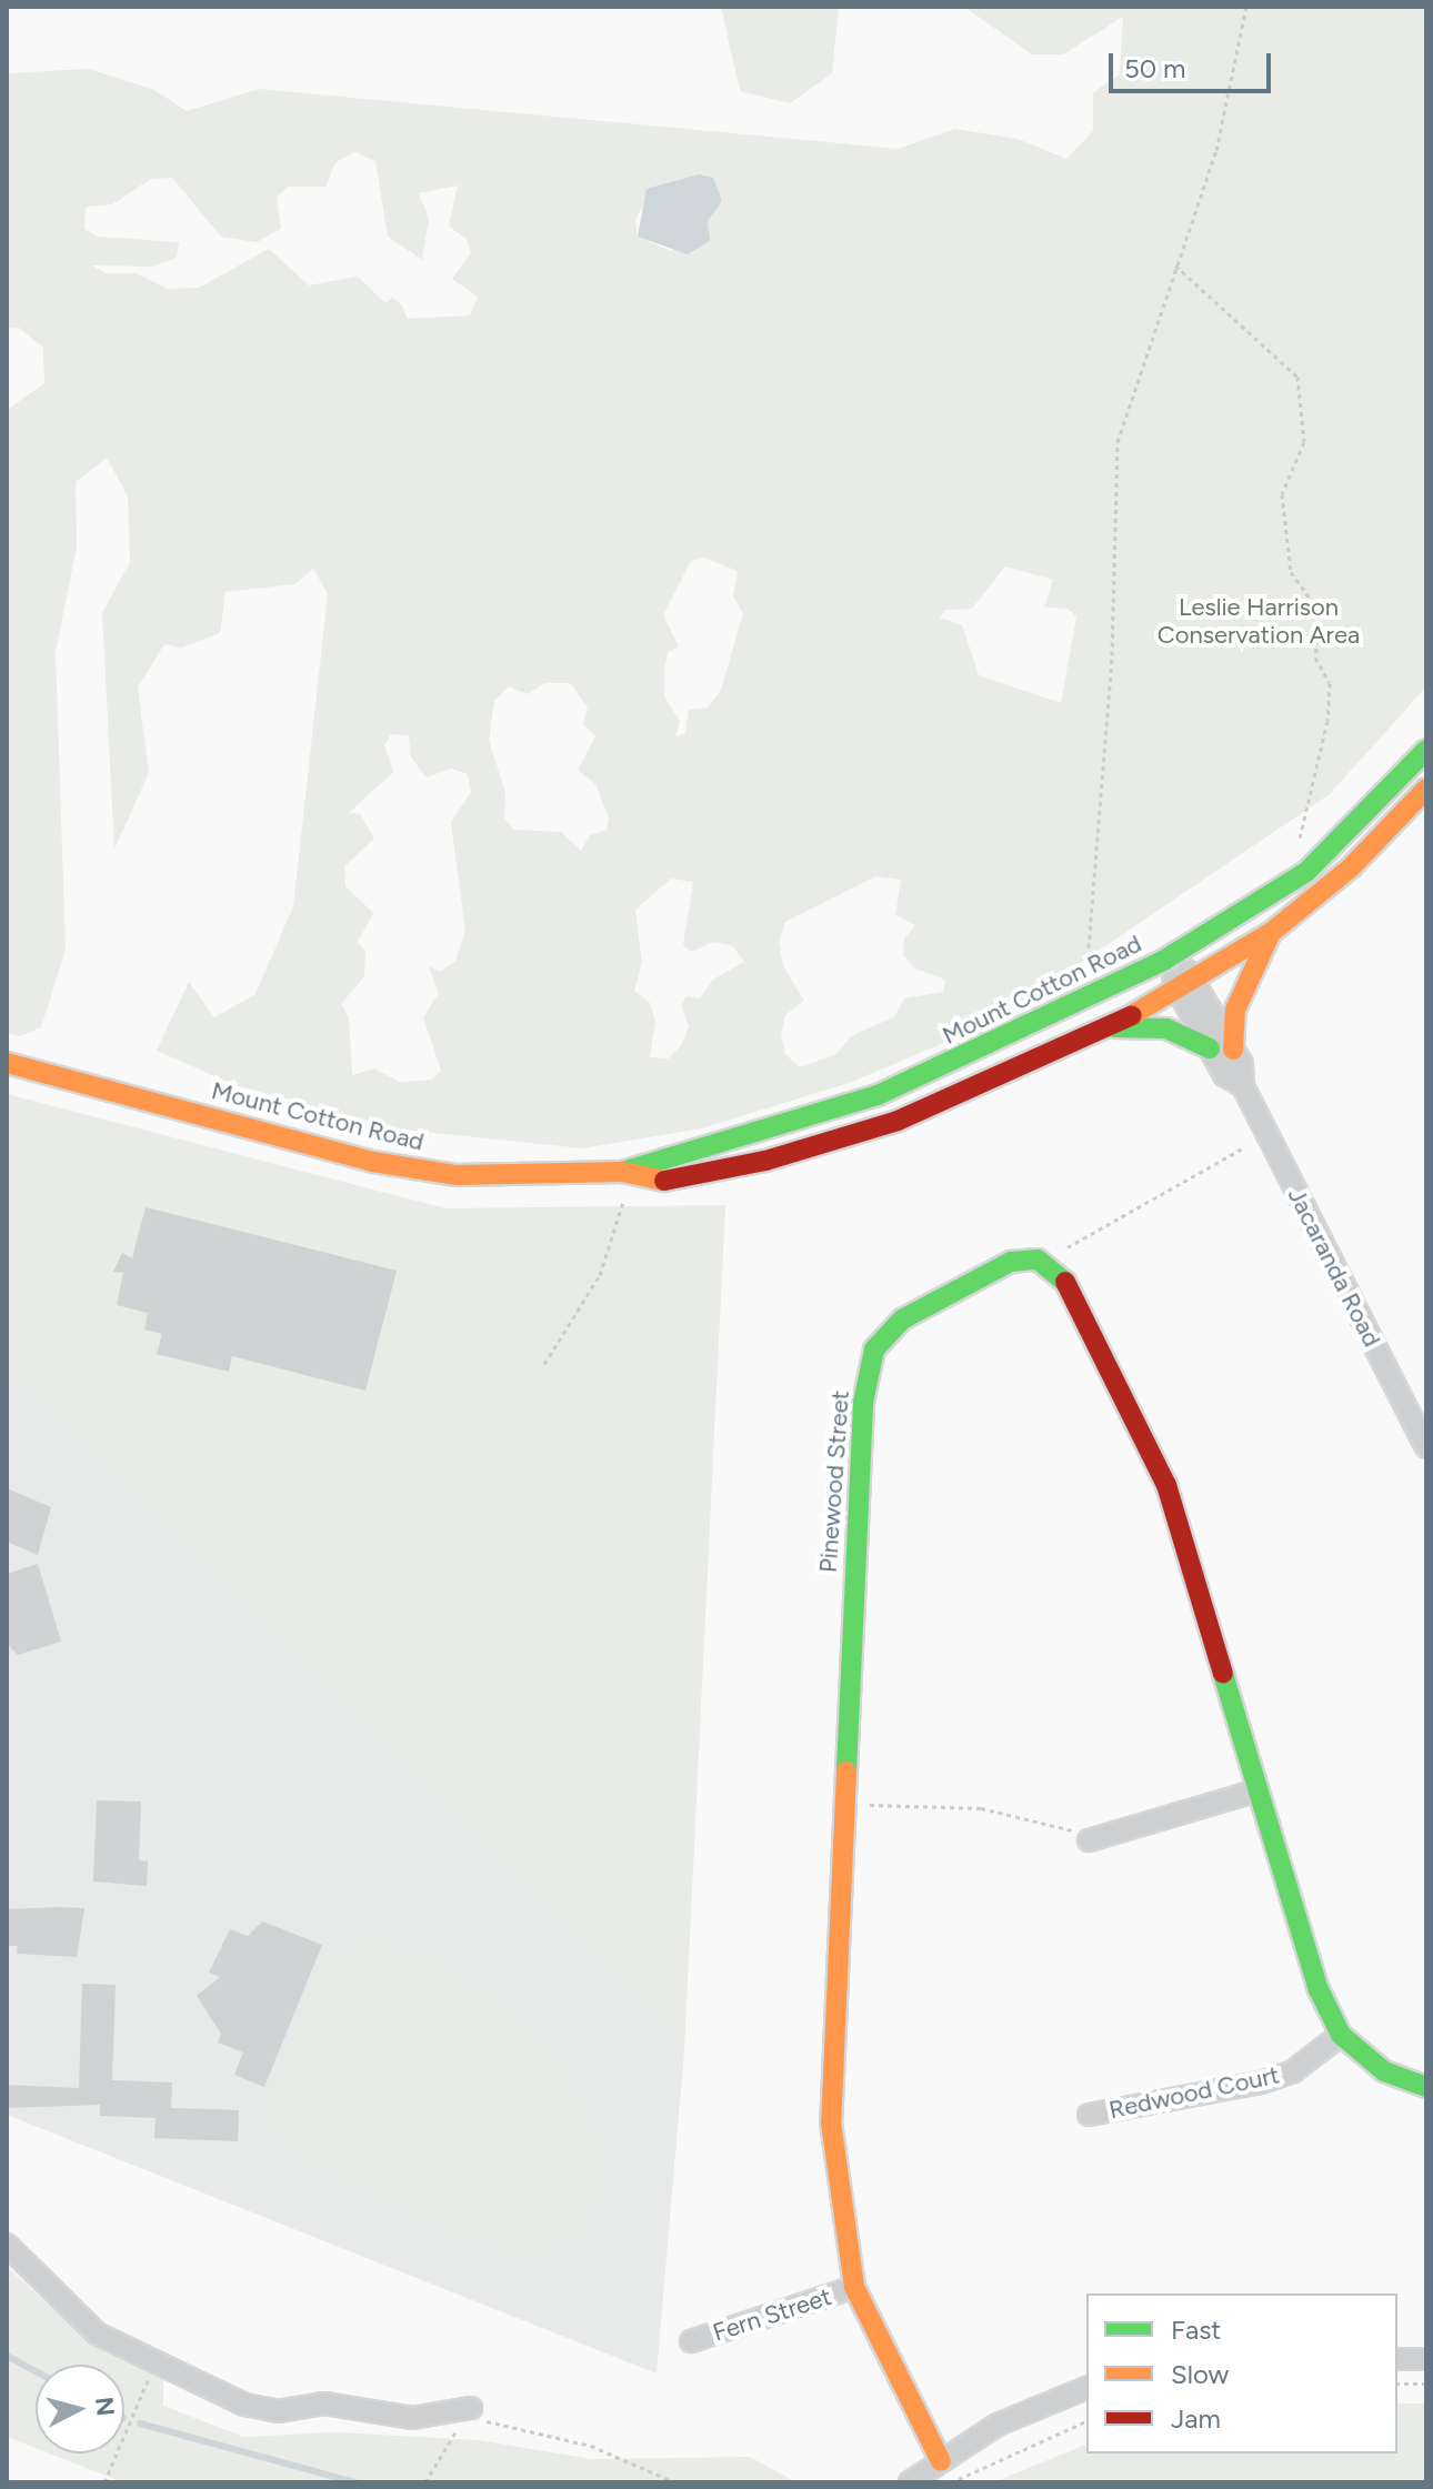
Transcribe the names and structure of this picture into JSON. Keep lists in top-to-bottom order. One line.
{"streets":{"main road":["Mount Cotton Road","Pinewood Street"],"street":["Jacaranda Road","Redwood Court","Fern Street"]},"crossings":[["Mount Cotton Road","Jacaranda Road"],["Pinewood Street","Fern Street"]],"parks":["Leslie Harrison Conservation Area"],"legend":["Fast","Slow","Jam"],"scale_bar":"50 m","north":"right"}
